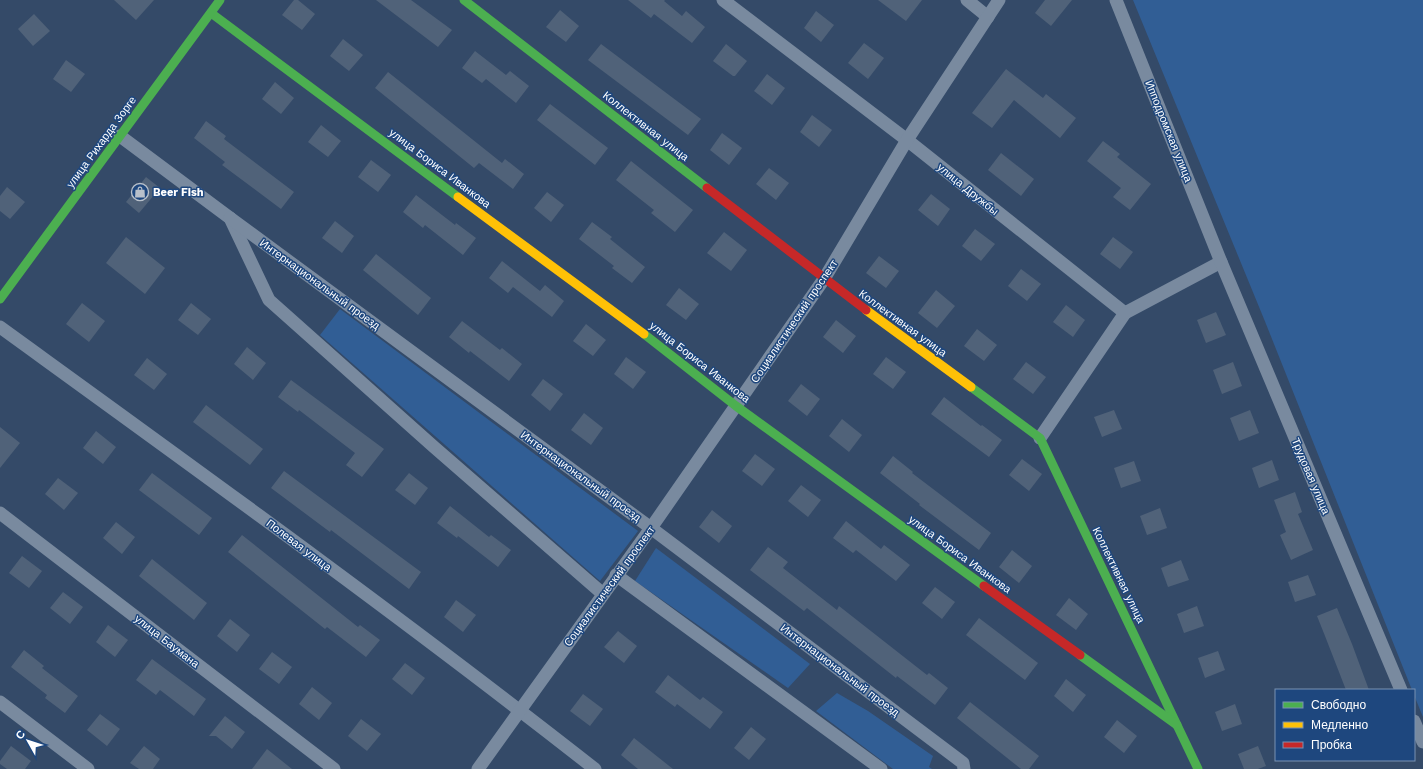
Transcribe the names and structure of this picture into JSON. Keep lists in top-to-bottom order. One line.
{"streets":{"street":["Коллективная улица","Ипподромская улица","улица Рихарда Зорге","улица Бориса Иванкова","улица Дружбы","Интернациональный проезд","Социалистический проспект","Трудовая улица","Полевая улица","улица Баумана"]},"crossings":[["Коллективная улица","улица Бориса Иванкова"],["Коллективная улица","Социалистический проспект"],["Ипподромская улица","Трудовая улица"],["улица Рихарда Зорге","улица Бориса Иванкова"],["улица Рихарда Зорге","Интернациональный проезд"],["улица Бориса Иванкова","Социалистический проспект"],["улица Дружбы","Социалистический проспект"],["Интернациональный проезд","Социалистический проспект"],["Социалистический проспект","Полевая улица"]],"places":{"shop":["Beer Fish"]},"legend":["Свободно","Медленно","Пробка"],"north":"top left"}
